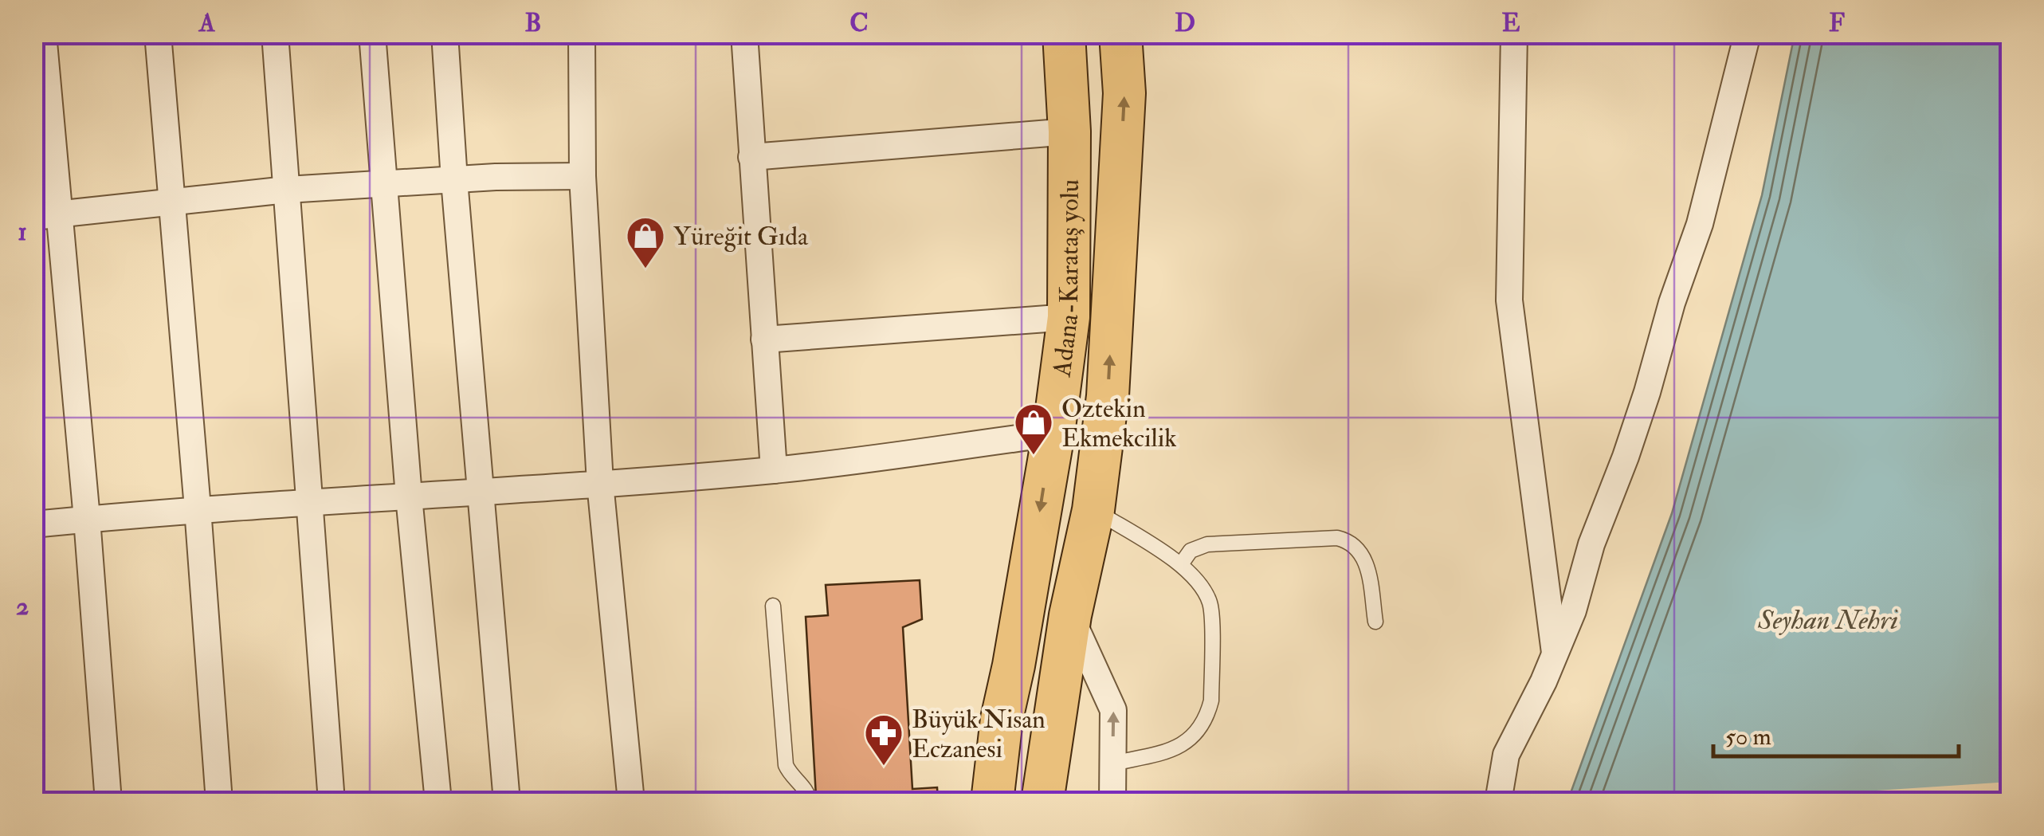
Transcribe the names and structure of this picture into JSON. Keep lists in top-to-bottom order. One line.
{"streets":{"main road":["Adana-Karataş yolu"]},"water":["Seyhan Nehri"],"places":{"shop":["Yüreğit Gıda","Oztekin Ekmekcilik"],"pharmacy":["Büyük Nisan Eczanesi"]},"scale_bar":"50 m","grid":{"columns":["A","B","C","D","E","F"],"rows":["1","2"]}}
